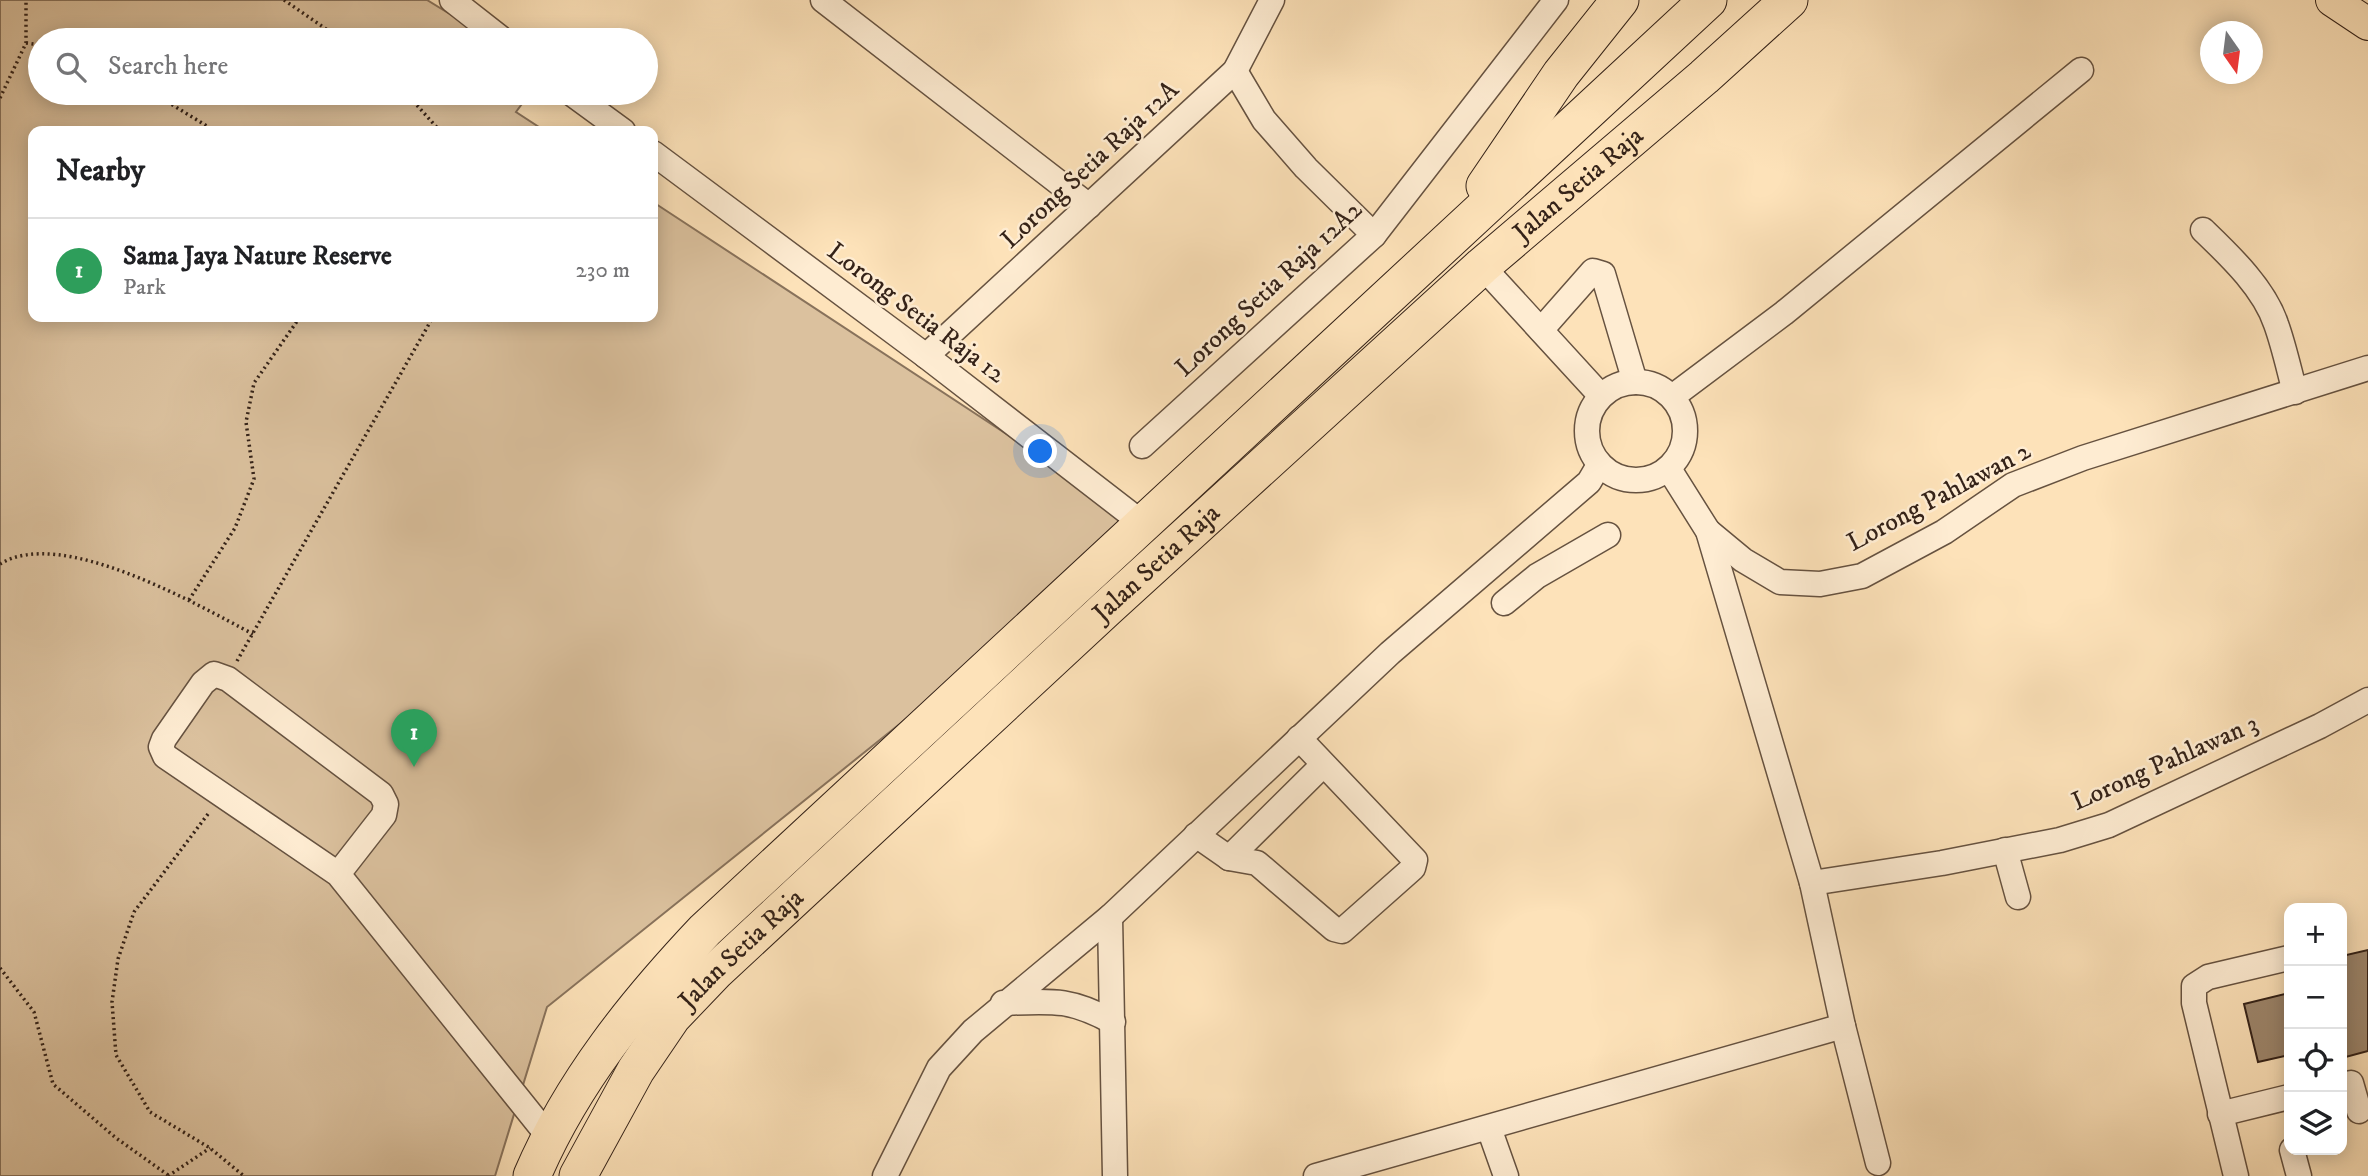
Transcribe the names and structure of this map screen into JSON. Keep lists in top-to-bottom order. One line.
{"streets":{"highway":["Jalan Setia Raja"],"street":["Lorong Setia Raja 12A","Lorong Setia Raja 12A2","Lorong Setia Raja 12","Lorong Pahlawan 2","Lorong Pahlawan 3"]},"crossings":[["Lorong Setia Raja 12A","Lorong Setia Raja 12"],["Jalan Setia Raja","Lorong Setia Raja 12"]],"north":"bottom","page":{"search":"Search here","heading":"Nearby","list":[{"mark":"1","name":"Sama Jaya Nature Reserve","note":"Park","value":"230 m"}],"pins":"1","map_buttons":["+","−"]}}
